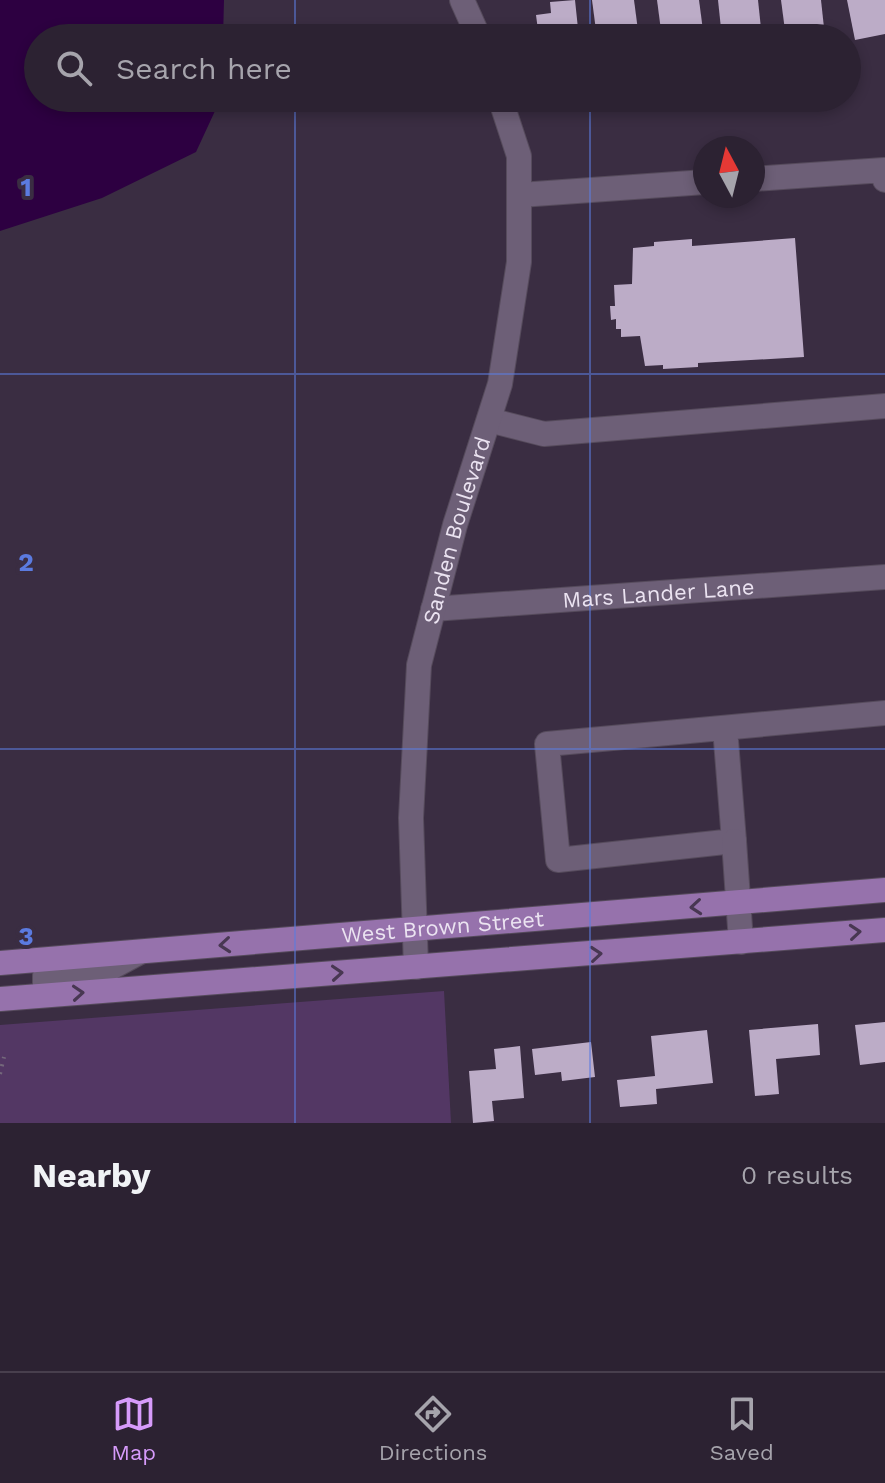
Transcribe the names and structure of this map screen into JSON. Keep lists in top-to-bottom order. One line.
{"streets":{"main road":["West Brown Street"],"street":["Sanden Boulevard","Mars Lander Lane"]},"crossings":[["Sanden Boulevard","Mars Lander Lane"],["Sanden Boulevard","West Brown Street"]],"north":"top","page":{"search":"Search here","heading":["Nearby","0 results"],"nav":["Map","Directions","Saved"]},"grid":{"rows":["1","2","3"]}}
